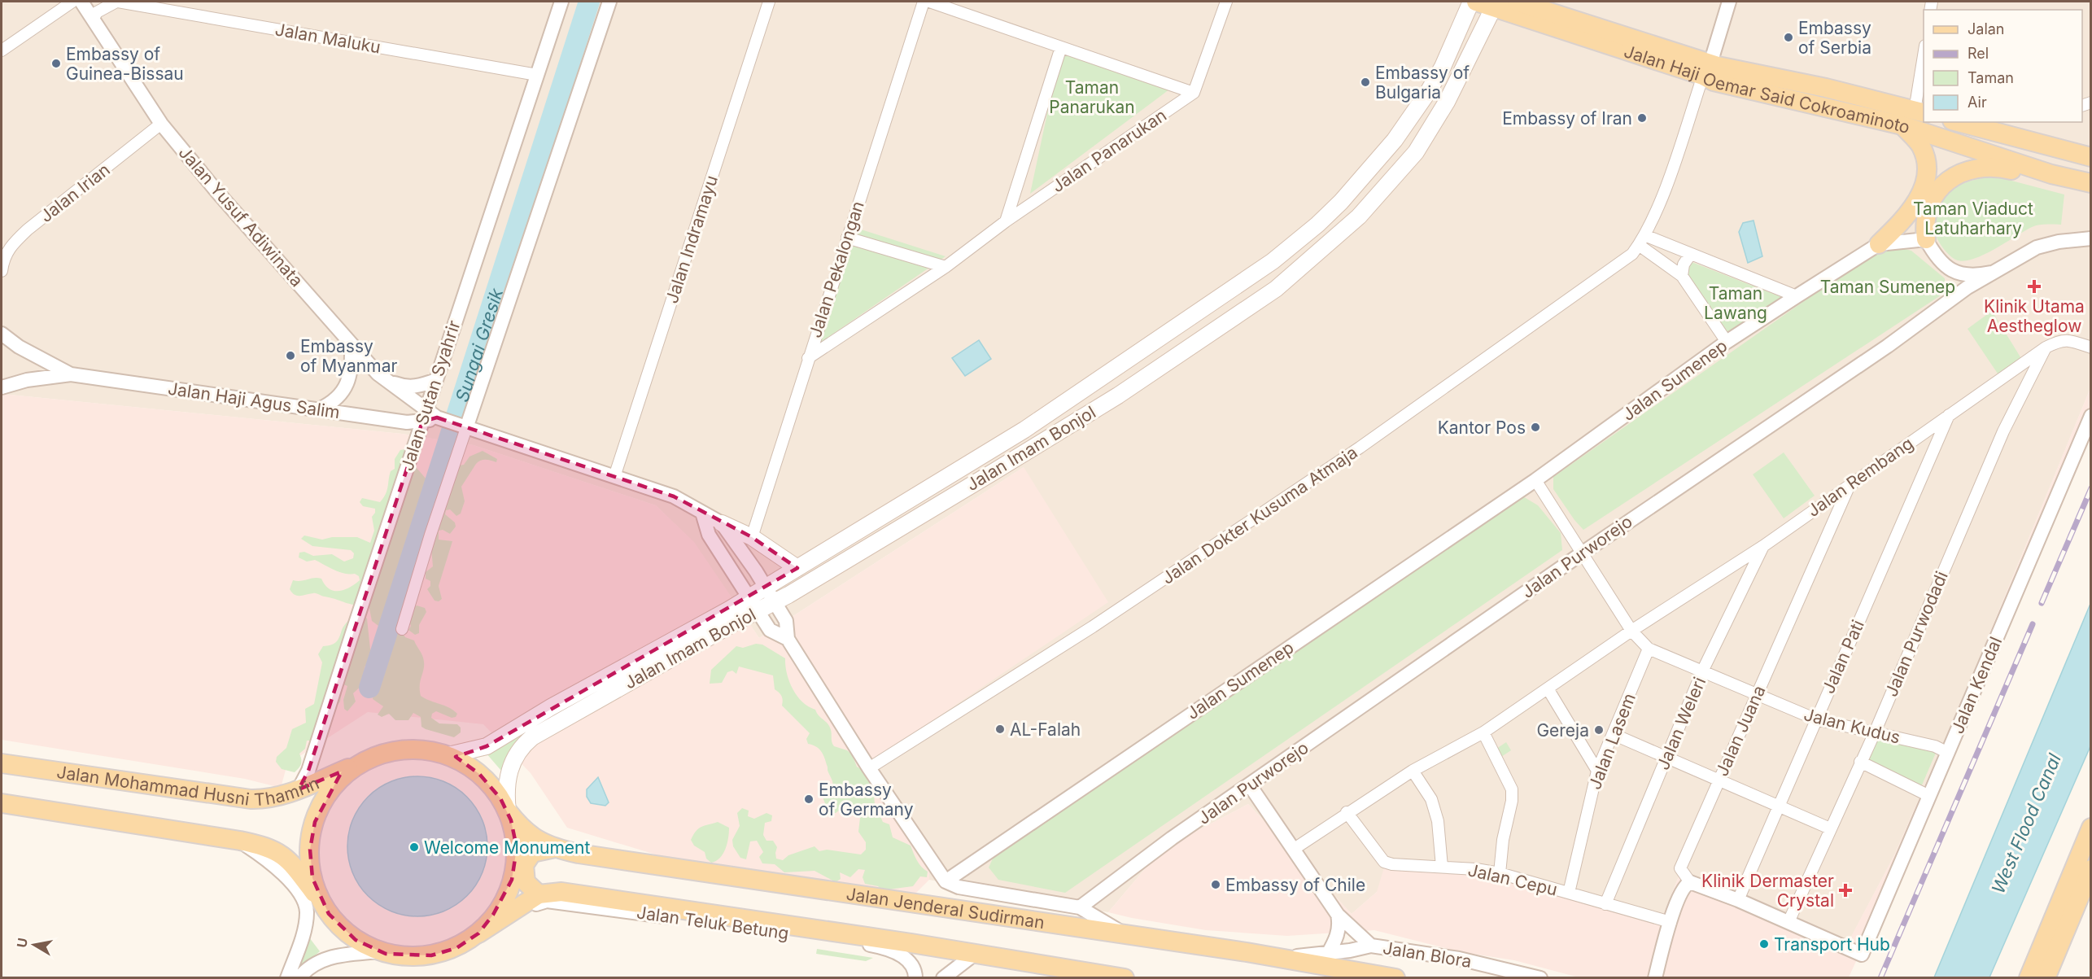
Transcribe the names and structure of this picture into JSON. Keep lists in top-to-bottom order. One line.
{"streets":{"main road":["Jalan Haji Oemar Said Cokroaminoto","Jalan Imam Bonjol","Jalan Mohammad Husni Thamrin","Jalan Jenderal Sudirman"],"street":["Jalan Maluku","Jalan Panarukan","Jalan Irian","Jalan Yusuf Adiwinata","Jalan Indramayu","Jalan Pekalongan","Jalan Sumenep","Jalan Sutan Syahrir","Jalan Haji Agus Salim","Jalan Rembang","Jalan Dokter Kusuma Atmaja","Jalan Purworejo","Jalan Purwodadi","Jalan Pati","Jalan Kendal","Jalan Weleri","Jalan Kudus","Jalan Juana","Jalan Lasem","Jalan Cepu","Jalan Teluk Betung","Jalan Blora"]},"crossings":[["Jalan Maluku","Jalan Yusuf Adiwinata"],["Jalan Maluku","Jalan Sutan Syahrir"],["Jalan Haji Oemar Said Cokroaminoto","Jalan Imam Bonjol"],["Jalan Haji Oemar Said Cokroaminoto","Jalan Dokter Kusuma Atmaja"],["Jalan Panarukan","Jalan Pekalongan"],["Jalan Irian","Jalan Yusuf Adiwinata"],["Jalan Yusuf Adiwinata","Jalan Sutan Syahrir"],["Jalan Yusuf Adiwinata","Jalan Haji Agus Salim"],["Jalan Indramayu","Jalan Haji Agus Salim"],["Jalan Sutan Syahrir","Jalan Haji Agus Salim"],["Jalan Sutan Syahrir","Jalan Mohammad Husni Thamrin"],["Jalan Haji Agus Salim","Jalan Imam Bonjol"],["Jalan Imam Bonjol","Jalan Jenderal Sudirman"],["Jalan Rembang","Jalan Purwodadi"],["Jalan Rembang","Jalan Pati"],["Jalan Rembang","Jalan Weleri"],["Jalan Rembang","Jalan Kudus"],["Jalan Rembang","Jalan Juana"],["Jalan Purworejo","Jalan Kudus"],["Jalan Purworejo","Jalan Blora"],["Jalan Purwodadi","Jalan Kendal"],["Jalan Purwodadi","Jalan Kudus"],["Jalan Pati","Jalan Kudus"],["Jalan Kendal","Jalan Kudus"],["Jalan Weleri","Jalan Kudus"],["Jalan Weleri","Jalan Cepu"],["Jalan Kudus","Jalan Juana"],["Jalan Kudus","Jalan Lasem"],["Jalan Lasem","Jalan Cepu"],["Jalan Jenderal Sudirman","Jalan Blora"]],"water":["Sungai Gresik","West Flood Canal"],"parks":["Taman Panarukan","Taman Viaduct Latuharhary","Taman Sumenep","Taman Lawang"],"places":{"other":["Embassy of Serbia","Embassy of Guinea-Bissau","Embassy of Bulgaria","Embassy of Iran","Embassy of Myanmar","Kantor Pos","AL-Falah","Gereja","Embassy of Germany","Welcome Monument","Embassy of Chile","Transport Hub"],"health":["Klinik Utama Aestheglow","Klinik Dermaster Crystal"]},"legend":["Jalan","Rel","Taman","Air"],"north":"left"}
